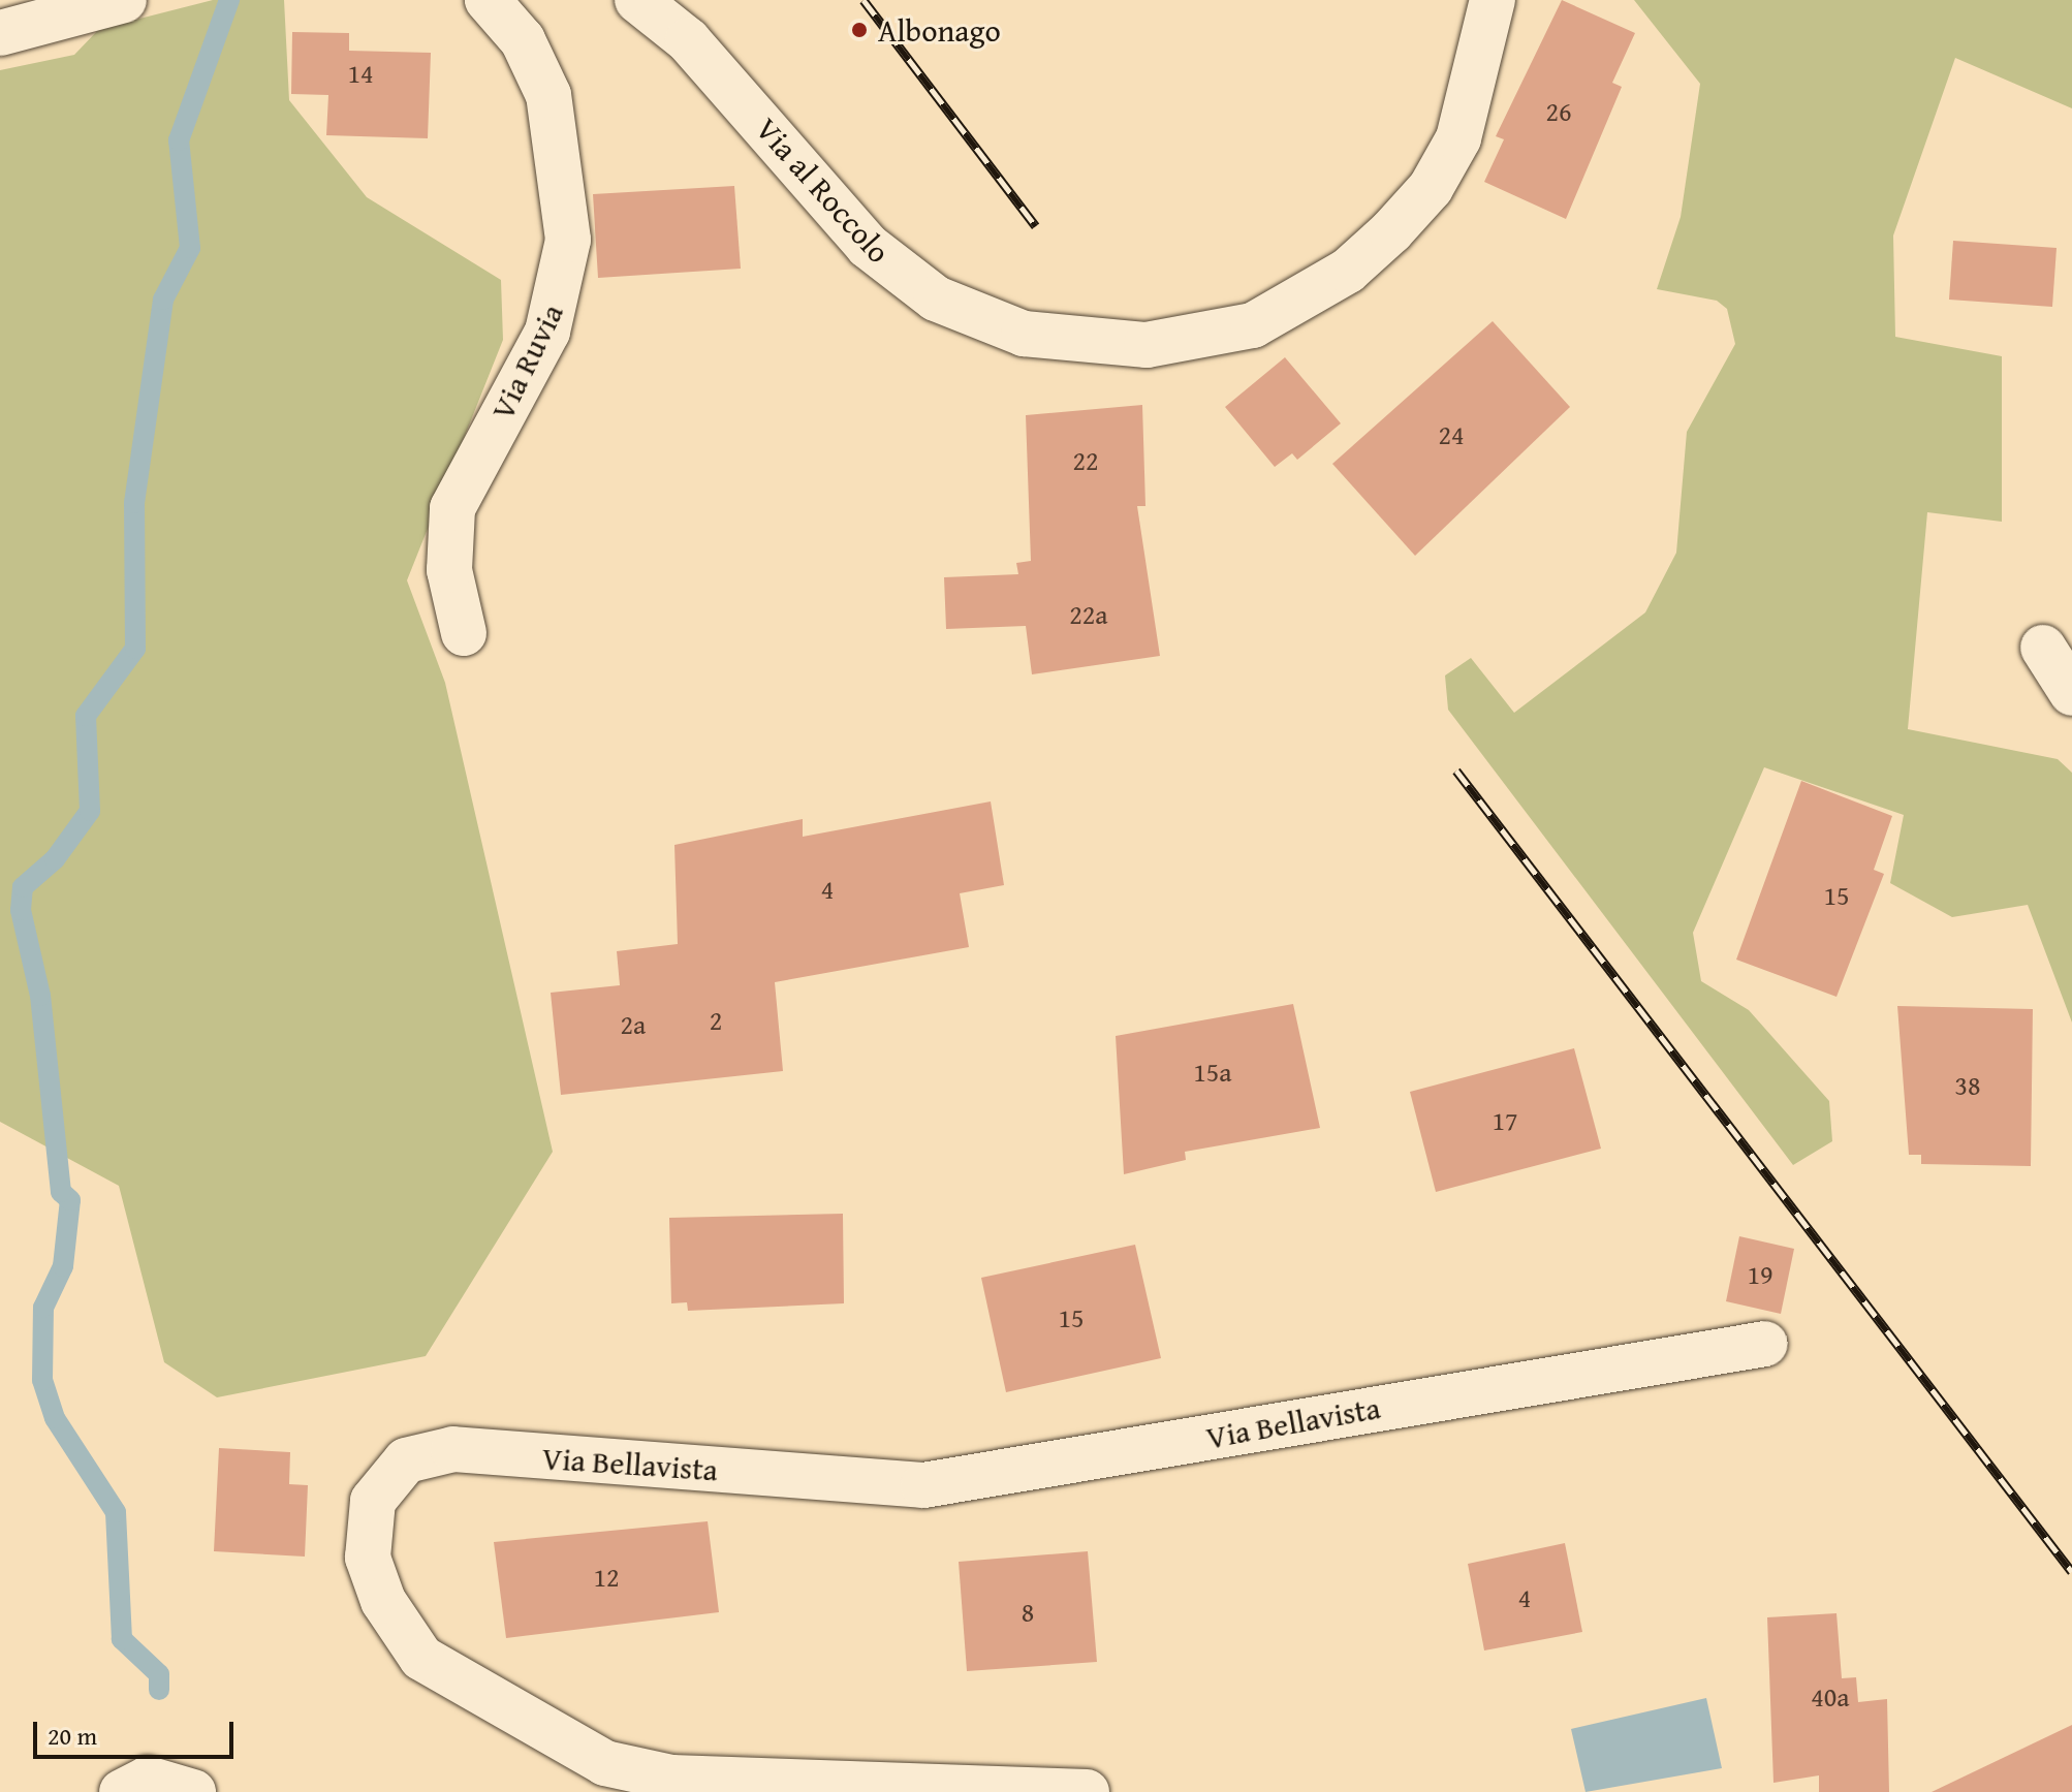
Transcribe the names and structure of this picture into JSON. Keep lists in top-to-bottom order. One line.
{"streets":{"street":["Via al Roccolo","Via Ruvia","Via Bellavista"]},"places":["Albonago"],"house_numbers":["14","26","24","22","22a","4","15","2","2a","15a","38","17","19","15","12","4","8","40a"],"scale_bar":"20 m"}
